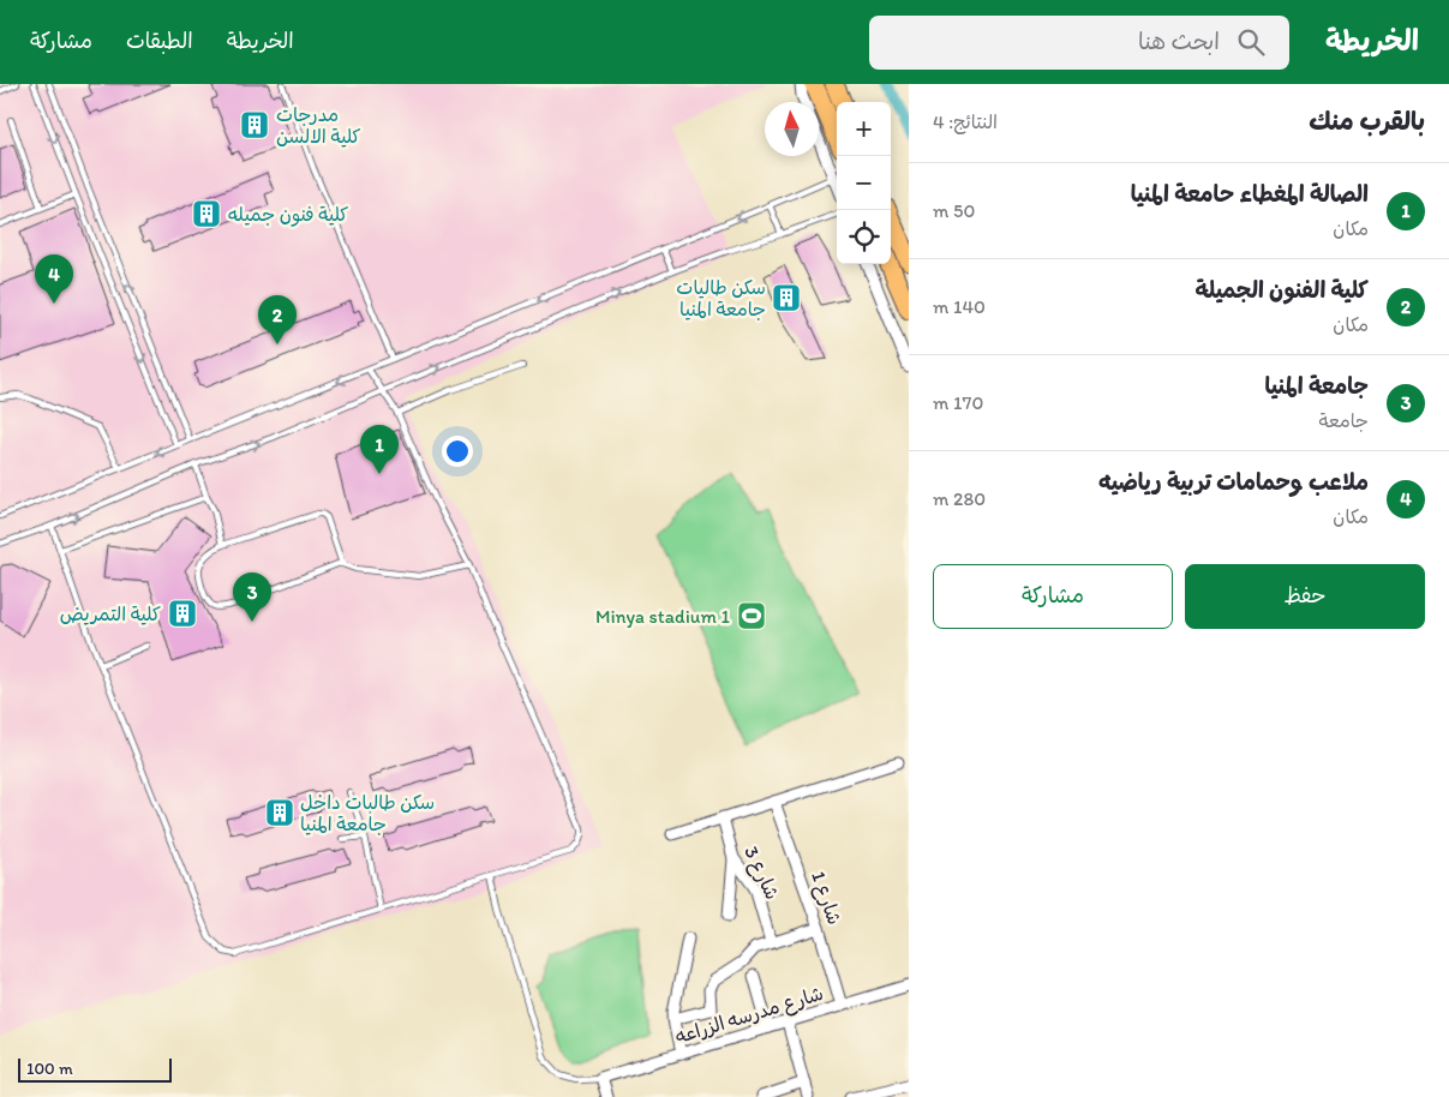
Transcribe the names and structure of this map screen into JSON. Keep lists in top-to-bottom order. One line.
{"streets":{"street":["شارع 3","شارع 1","شارع مدرسه الزراعه"]},"crossings":[["شارع 1","شارع مدرسه الزراعه"]],"places":{"building":["مدرجات كلية الالسن","كلية فنون جميله","سكن طاليات جامعة المنيا","كلية التمريض","سكن طالبات داخل جامعة المنيا"],"sports":["Minya stadium 1"]},"scale_bar":"100 m","north":"top","page":{"header":"الخريطة","search":"ابحث هنا","nav":["الخريطة","الطبقات","مشاركة"],"heading":["بالقرب منك","النتائج: 4"],"map_buttons":["+","−"],"list":[{"mark":"1","name":"الصالة المغطاء حامعة المنيا","note":"مكان","value":"50 m"},{"mark":"2","name":"كلية الفنون الجميلة","note":"مكان","value":"140 m"},{"mark":"3","name":"جامعة المنيا","note":"جامعة","value":"170 m"},{"mark":"4","name":"ملاعب وحمامات تربية رياضيه","note":"مكان","value":"280 m"}],"pins":["4","2","1","3"],"buttons":["حفظ","مشاركة"],"scale":"100 m"}}
